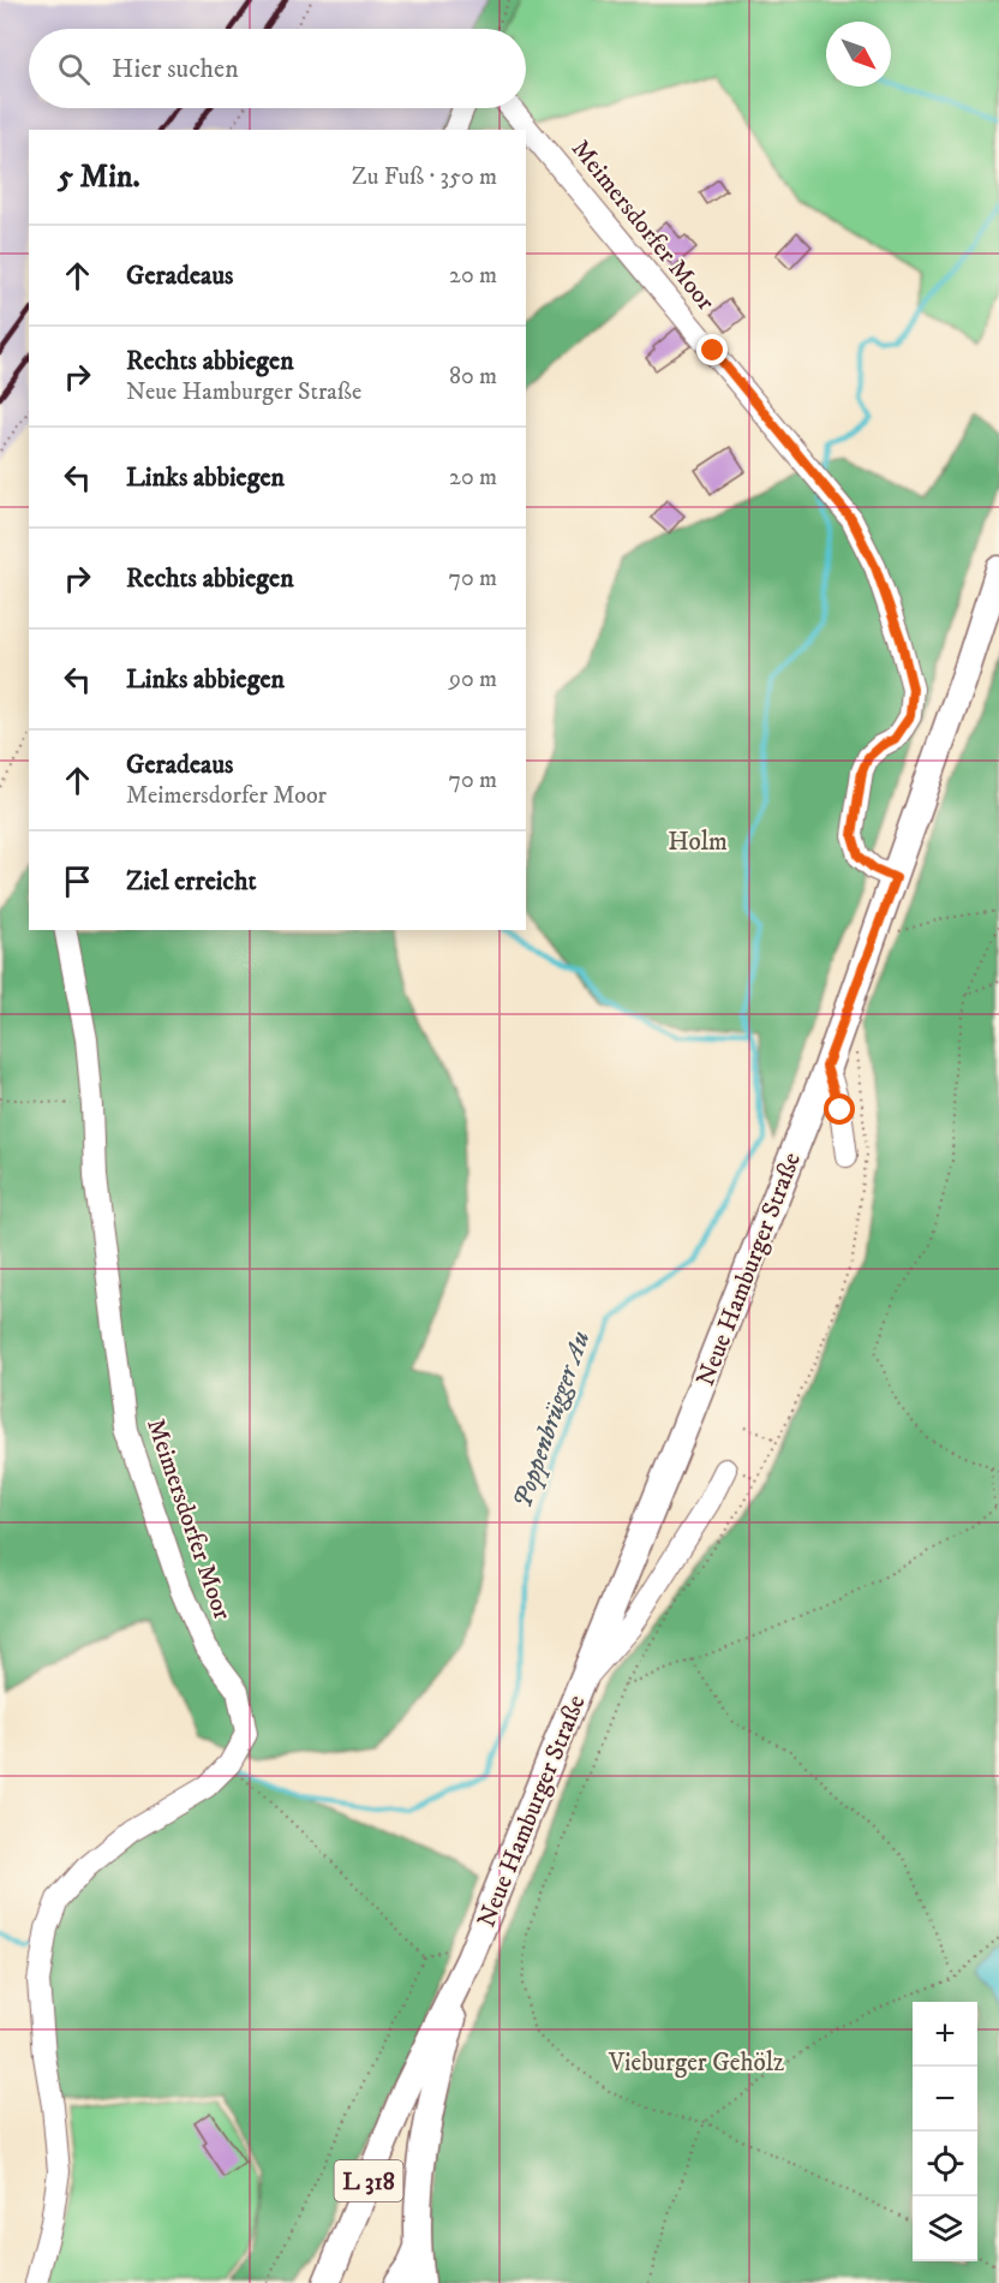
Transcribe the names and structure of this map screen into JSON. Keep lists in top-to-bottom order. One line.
{"streets":{"main road":["Neue Hamburger Straße","L 318"],"street":["Meimersdorfer Moor"]},"crossings":[["Meimersdorfer Moor","Neue Hamburger Straße"],["Neue Hamburger Straße","L 318"]],"water":["Poppenbrügger Au"],"parks":["Holm","Vieburger Gehölz"],"north":"bottom right","page":{"search":"Hier suchen","heading":["5 Min.","Zu Fuß · 350 m"],"list":[["Geradeaus","20 m"],["Rechts abbiegen","Neue Hamburger Straße","80 m"],["Links abbiegen","20 m"],["Rechts abbiegen","70 m"],["Links abbiegen","90 m"],["Geradeaus","Meimersdorfer Moor","70 m"],"Ziel erreicht"],"map_buttons":["+","−"]}}
